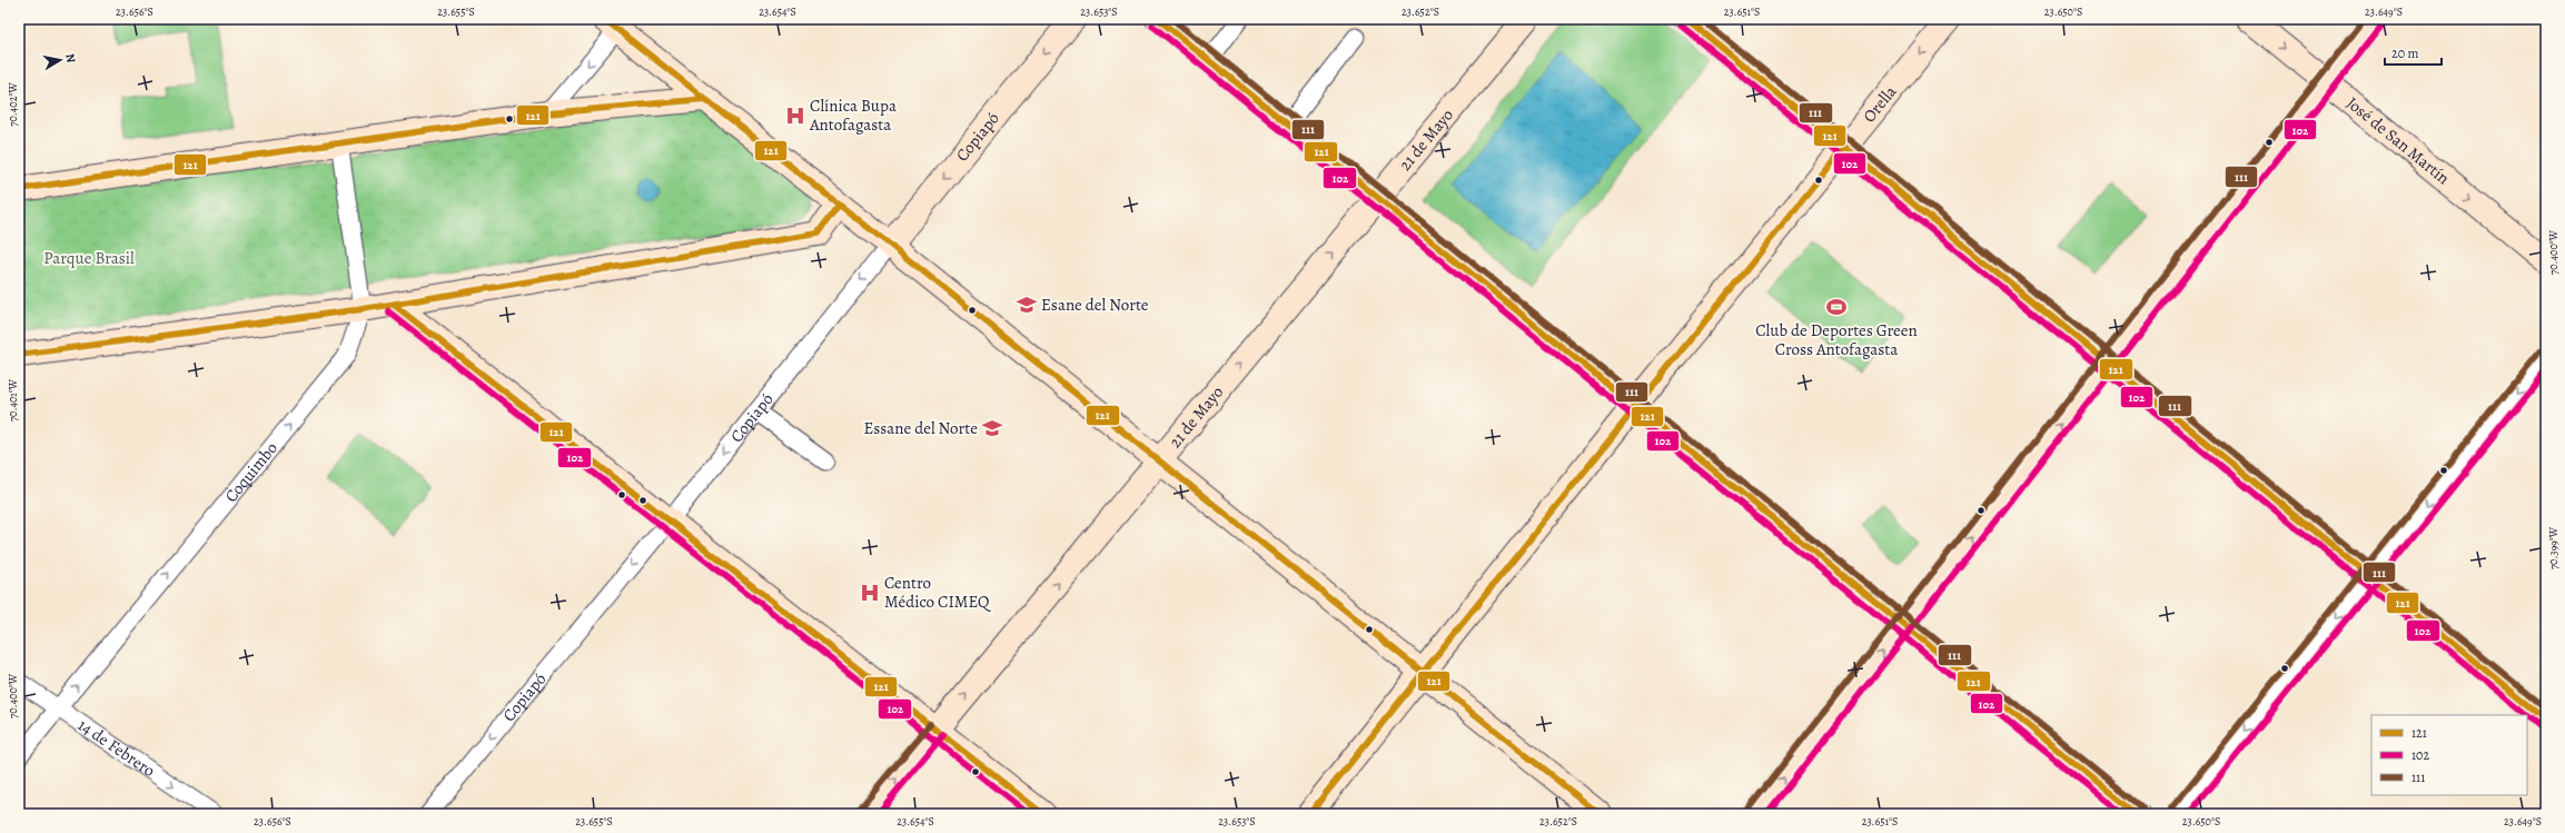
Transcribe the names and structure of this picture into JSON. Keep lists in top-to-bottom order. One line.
{"streets":{"main road":["Orella","Copiapó","21 de Mayo","José de San Martín"],"street":["Coquimbo","14 de Febrero"]},"crossings":[["Coquimbo","14 de Febrero"]],"one_way":["Copiapó","21 de Mayo","José de San Martín","Coquimbo","14 de Febrero"],"parks":["Parque Brasil"],"places":{"hospital":["Clínica Bupa Antofagasta","Centro Médico CIMEQ"],"school or university":["Esane del Norte","Essane del Norte"],"sports":["Club de Deportes Green Cross Antofagasta"]},"lines":["transit line 121","transit line 111","transit line 102"],"legend":["121","102","111"],"scale_bar":"20 m","north":"right","coordinates":["23.656°S","23.655°S","23.654°S","23.653°S","23.652°S","23.651°S","23.650°S","23.649°S","70.402°W","70.400°W","70.401°W","70.399°W"]}
